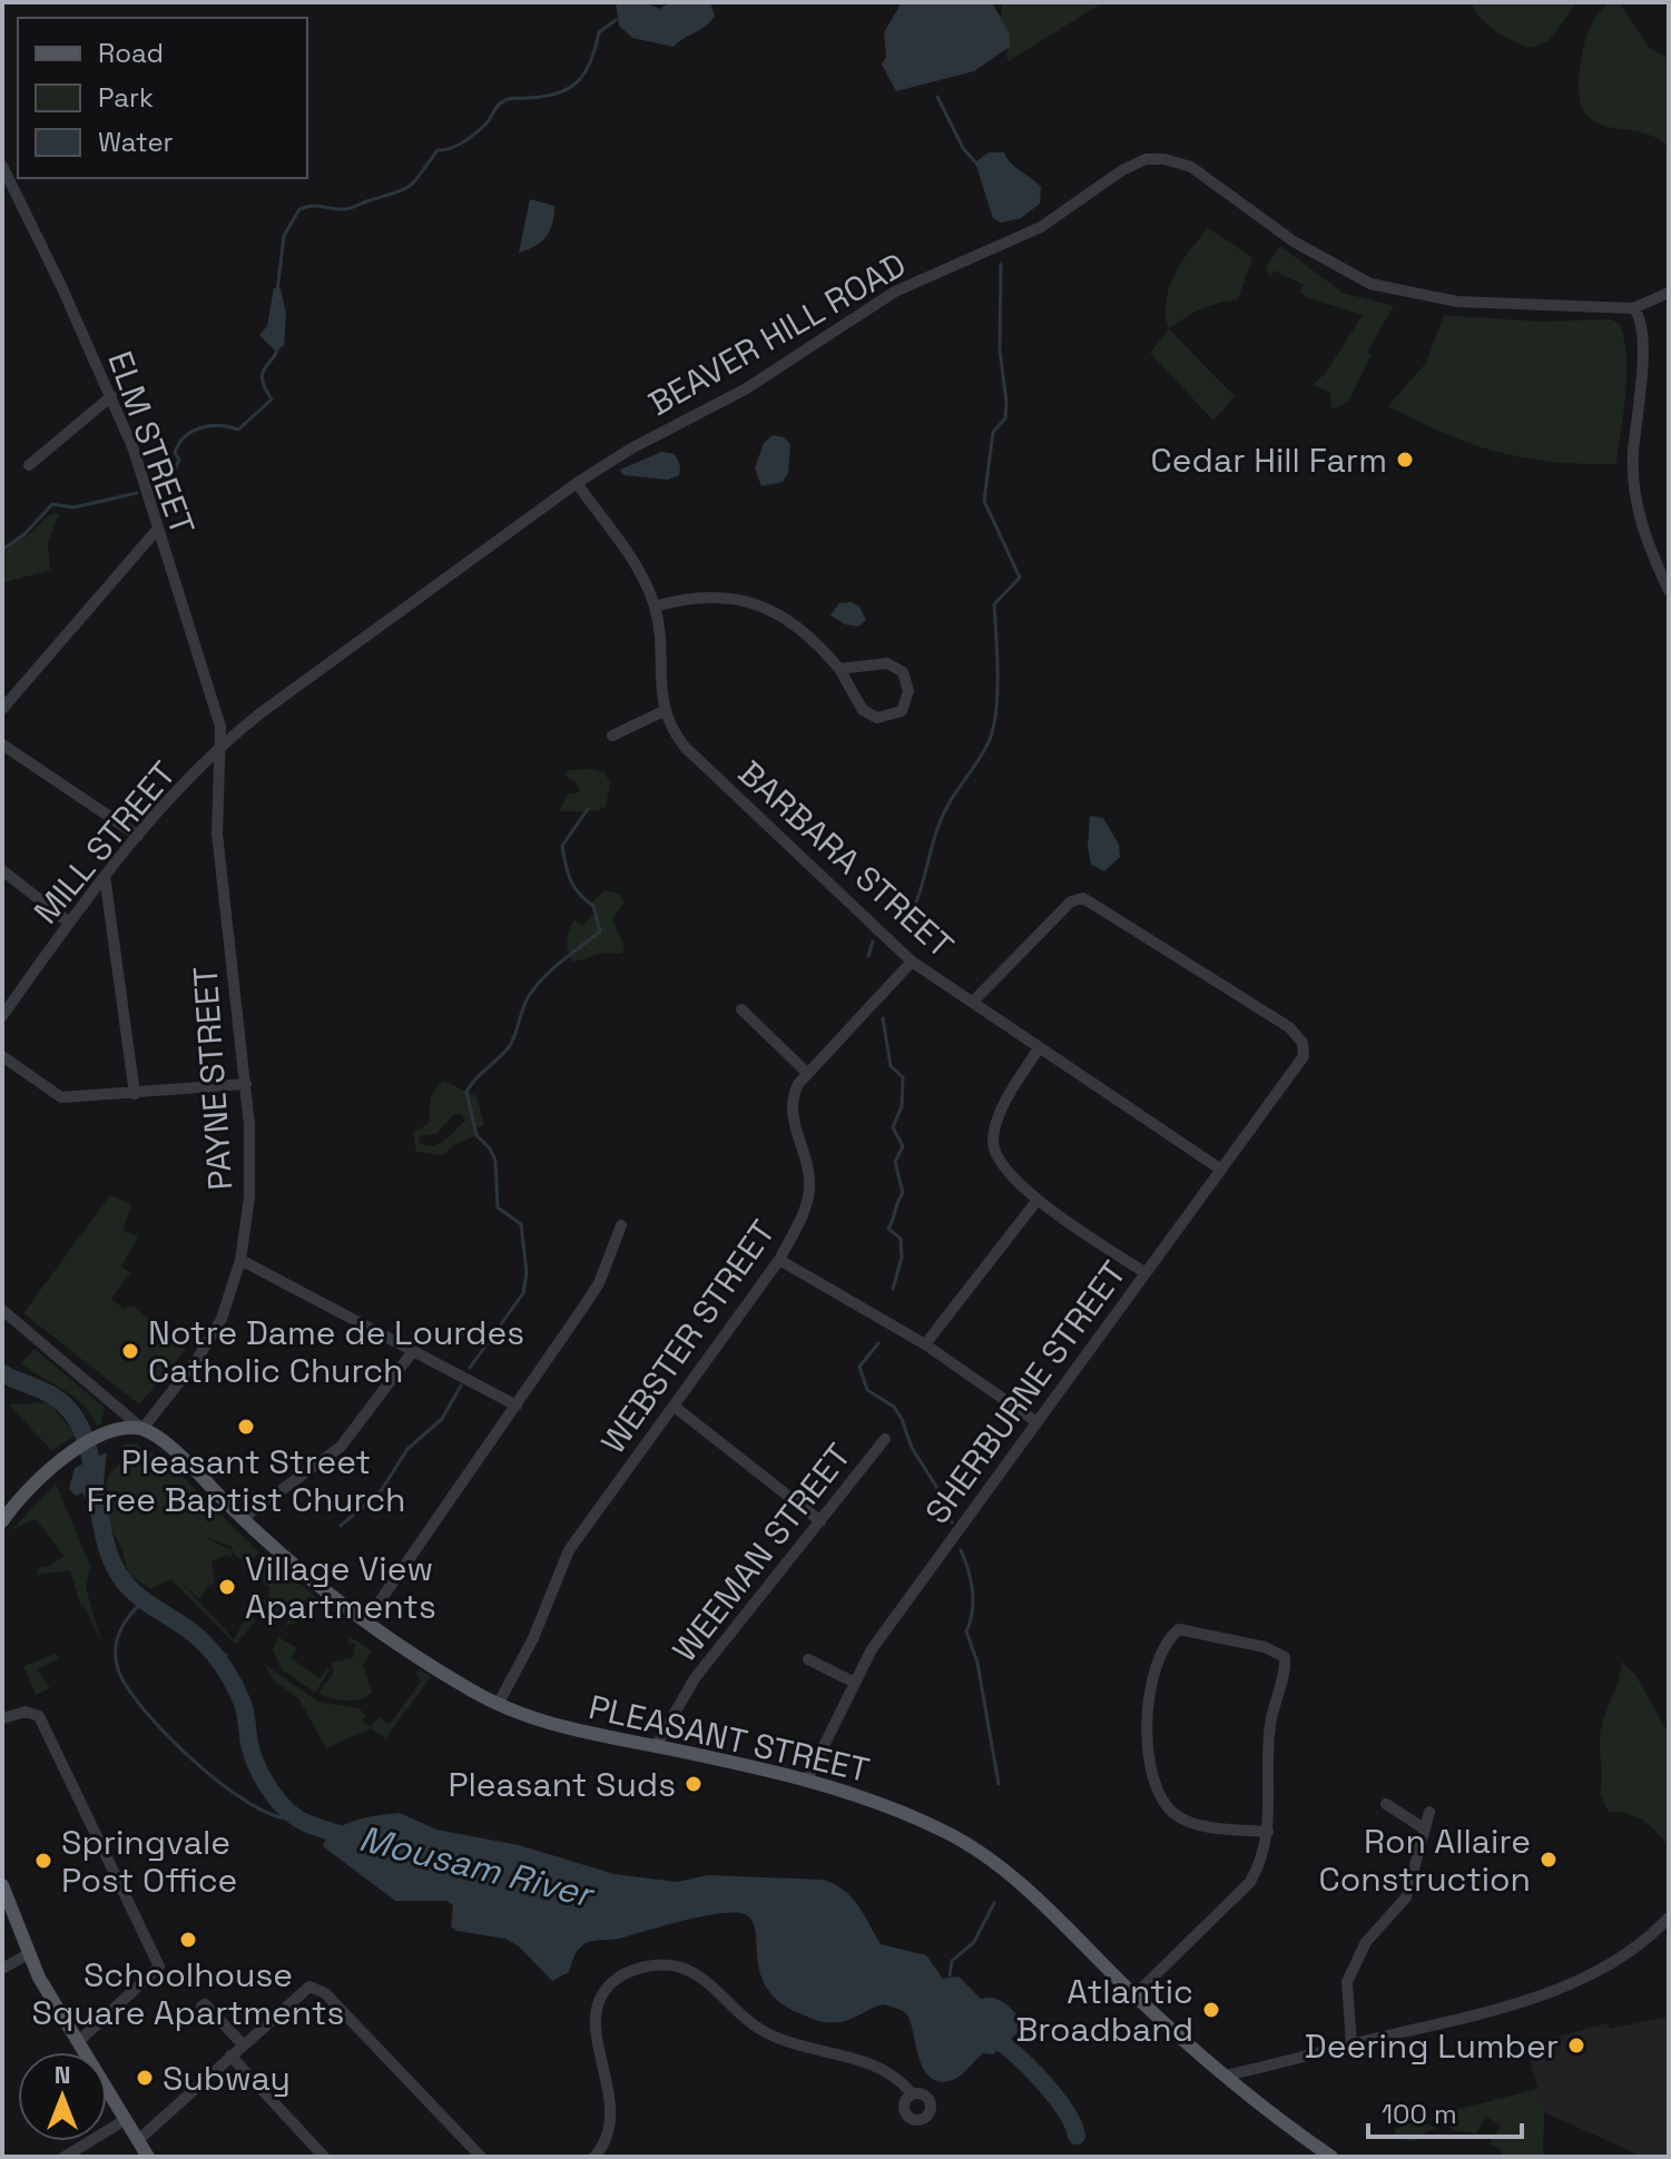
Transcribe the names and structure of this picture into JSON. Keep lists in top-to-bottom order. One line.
{"streets":{"main road":["PLEASANT STREET"],"street":["BEAVER HILL ROAD","ELM STREET","MILL STREET","BARBARA STREET","PAYNE STREET","WEBSTER STREET","SHERBURNE STREET","WEEMAN STREET"]},"crossings":[["BEAVER HILL ROAD","ELM STREET"],["BEAVER HILL ROAD","MILL STREET"],["BEAVER HILL ROAD","BARBARA STREET"],["BEAVER HILL ROAD","PAYNE STREET"],["ELM STREET","MILL STREET"],["ELM STREET","PAYNE STREET"],["MILL STREET","PAYNE STREET"],["BARBARA STREET","WEBSTER STREET"],["BARBARA STREET","SHERBURNE STREET"],["PAYNE STREET","PLEASANT STREET"],["WEBSTER STREET","PLEASANT STREET"],["SHERBURNE STREET","PLEASANT STREET"],["WEEMAN STREET","PLEASANT STREET"]],"water":["Mousam River"],"places":["Cedar Hill Farm","Notre Dame de Lourdes Catholic Church","Pleasant Street Free Baptist Church","Village View Apartments","Pleasant Suds","Ron Allaire Construction","Springvale Post Office","Schoolhouse Square Apartments","Atlantic Broadband","Deering Lumber","Subway"],"legend":["Road","Park","Water"],"scale_bar":"100 m","north":"top"}
